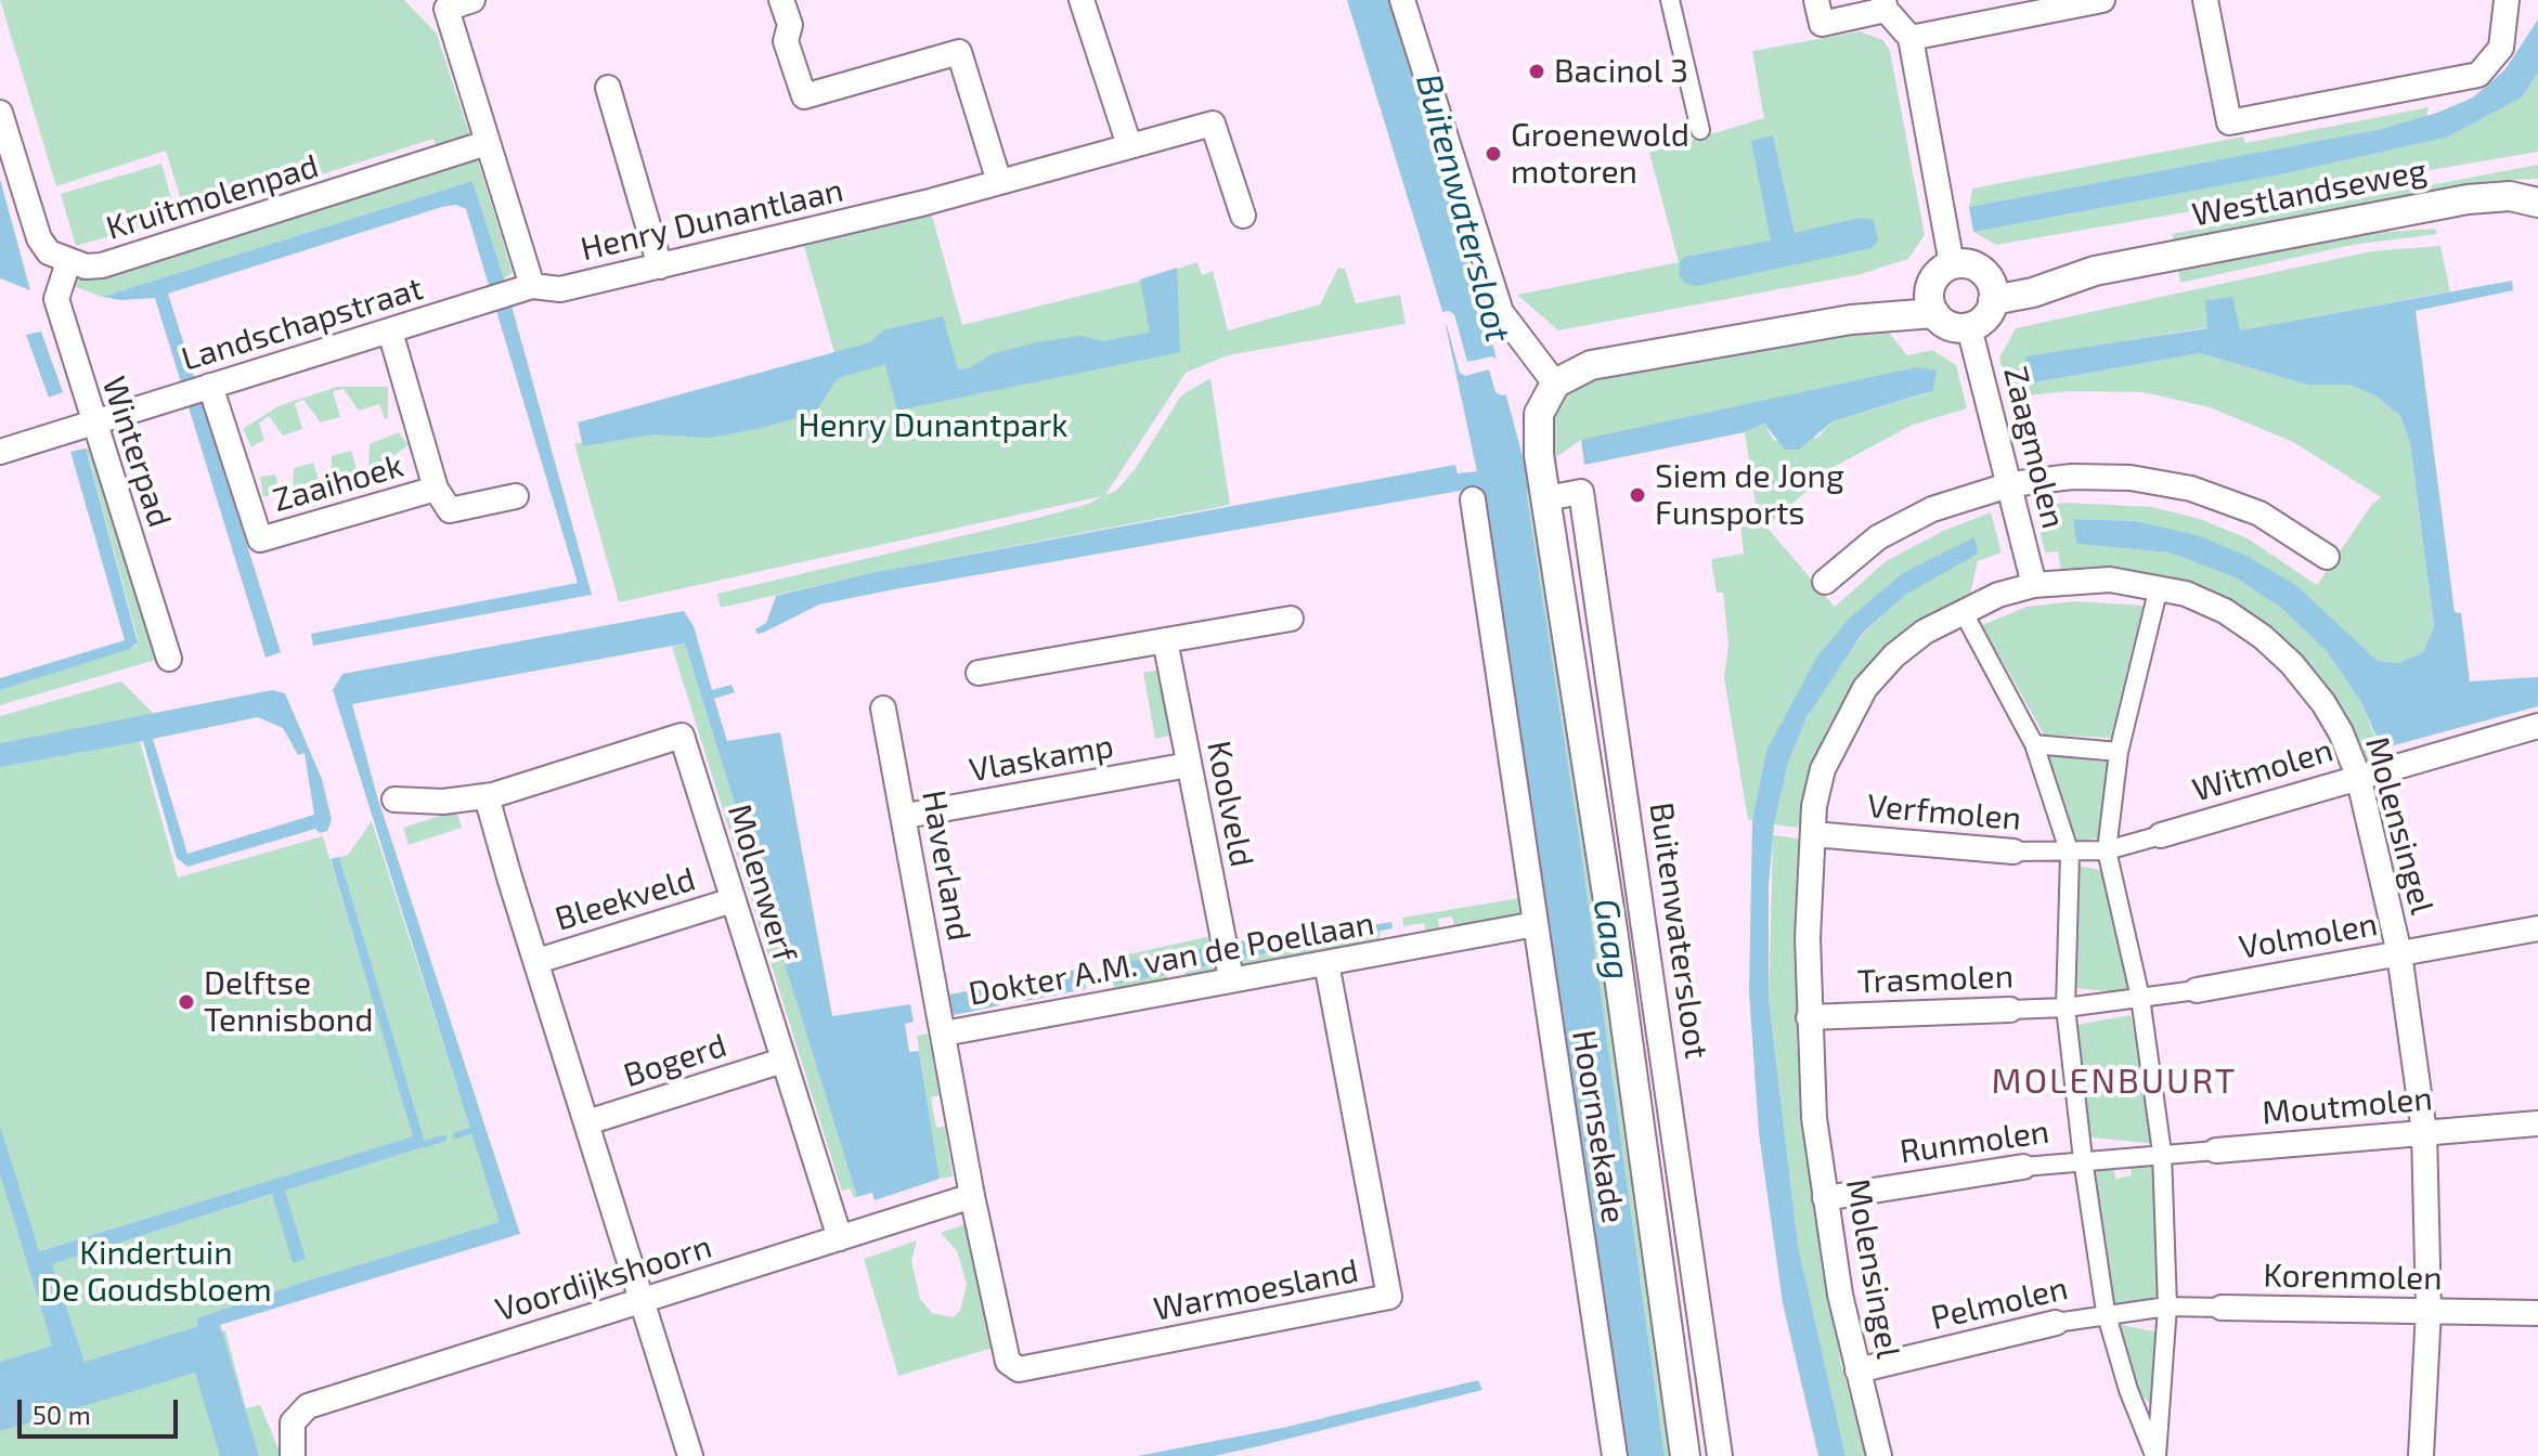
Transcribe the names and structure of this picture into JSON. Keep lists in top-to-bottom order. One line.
{"streets":{"street":["Westlandseweg","Kruitmolenpad","Henry Dunantlaan","Landschapstraat","Zaagmolen","Winterpad","Zaaihoek","Vlaskamp","Witmolen","Koolveld","Verfmolen","Molensingel","Haverland","Molenwerf","Bleekveld","Buitenwatersloot","Volmolen","Dokter A.M. van de Poellaan","Trasmolen","Bogerd","Moutmolen","Hoornsekade","Runmolen","Korenmolen","Voordijkshoorn","Warmoesland","Pelmolen"]},"crossings":[["Westlandseweg","Zaagmolen"],["Kruitmolenpad","Winterpad"],["Henry Dunantlaan","Landschapstraat"],["Landschapstraat","Winterpad"],["Landschapstraat","Zaaihoek"],["Zaagmolen","Molensingel"],["Vlaskamp","Koolveld"],["Vlaskamp","Haverland"],["Witmolen","Verfmolen"],["Witmolen","Molensingel"],["Koolveld","Dokter A.M. van de Poellaan"],["Verfmolen","Molensingel"],["Molensingel","Volmolen"],["Molensingel","Trasmolen"],["Molensingel","Moutmolen"],["Molensingel","Runmolen"],["Molensingel","Korenmolen"],["Molensingel","Pelmolen"],["Haverland","Dokter A.M. van de Poellaan"],["Molenwerf","Bleekveld"],["Molenwerf","Bogerd"],["Molenwerf","Voordijkshoorn"],["Volmolen","Trasmolen"],["Dokter A.M. van de Poellaan","Hoornsekade"],["Dokter A.M. van de Poellaan","Voordijkshoorn"],["Dokter A.M. van de Poellaan","Warmoesland"],["Moutmolen","Runmolen"],["Korenmolen","Pelmolen"]],"districts":["MOLENBUURT"],"water":["Buitenwatersloot","Gaag"],"parks":["Henry Dunantpark","Kindertuin De Goudsbloem"],"places":["Bacinol 3","Groenewold motoren","Siem de Jong Funsports","Delftse Tennisbond"],"scale_bar":"50 m"}
